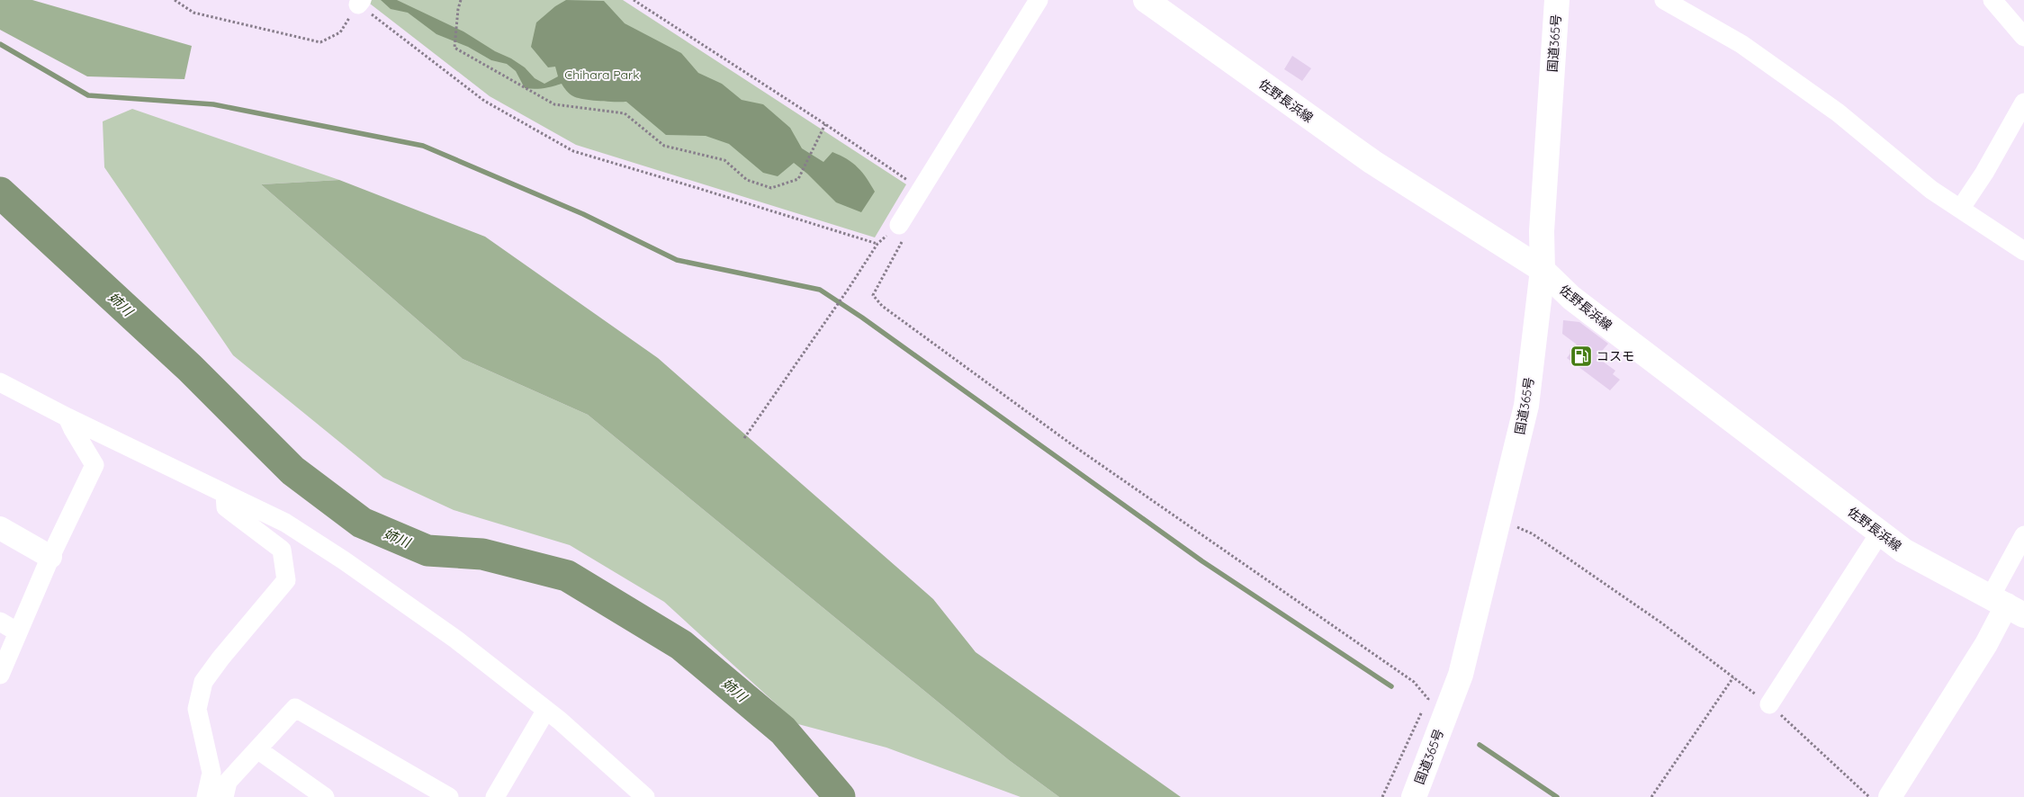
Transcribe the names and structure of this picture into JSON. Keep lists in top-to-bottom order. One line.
{"streets":{"main road":["国道365号","佐野長浜線"]},"crossings":[["国道365号","佐野長浜線"]],"water":["姉川"],"parks":["Chihara Park"],"places":{"fuel station":["コスモ"]}}
